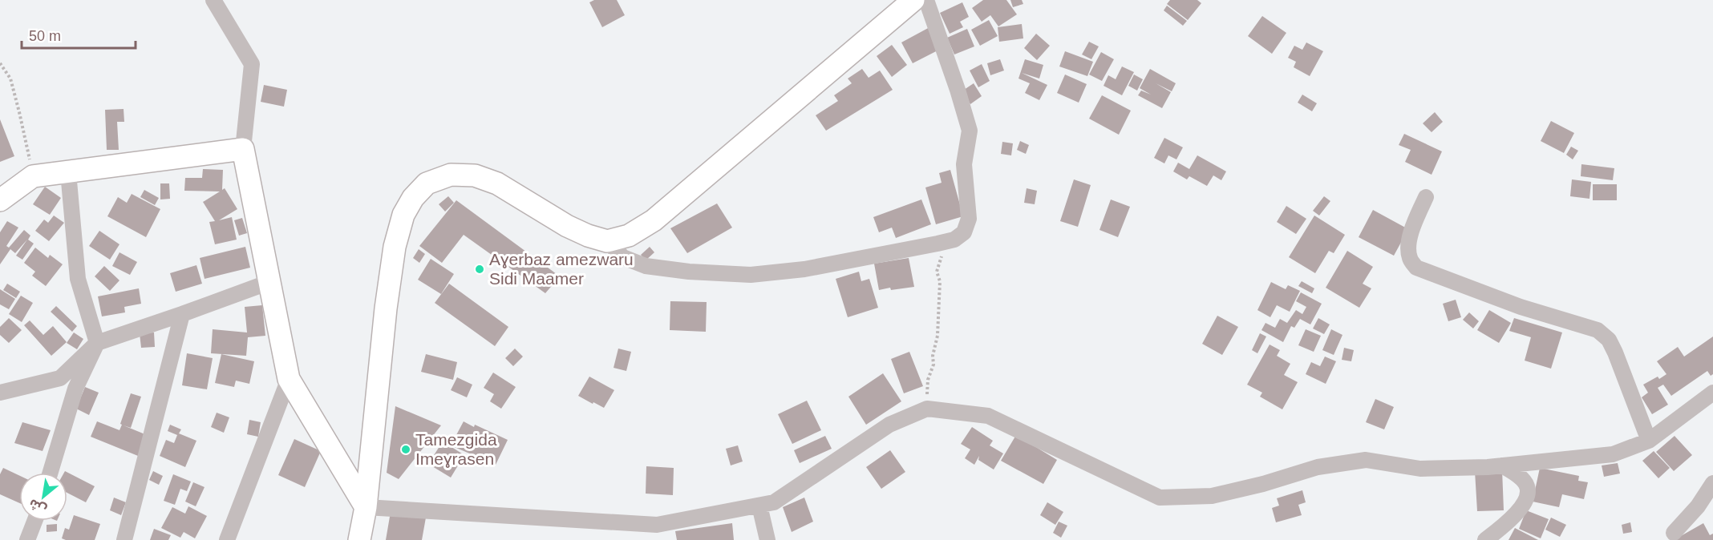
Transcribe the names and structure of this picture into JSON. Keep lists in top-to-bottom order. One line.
{"places":["Aɣerbaz amezwaru Sidi Maamer","Tamezgida Imeɣrasen"],"scale_bar":"50 m","north":"bottom left"}
